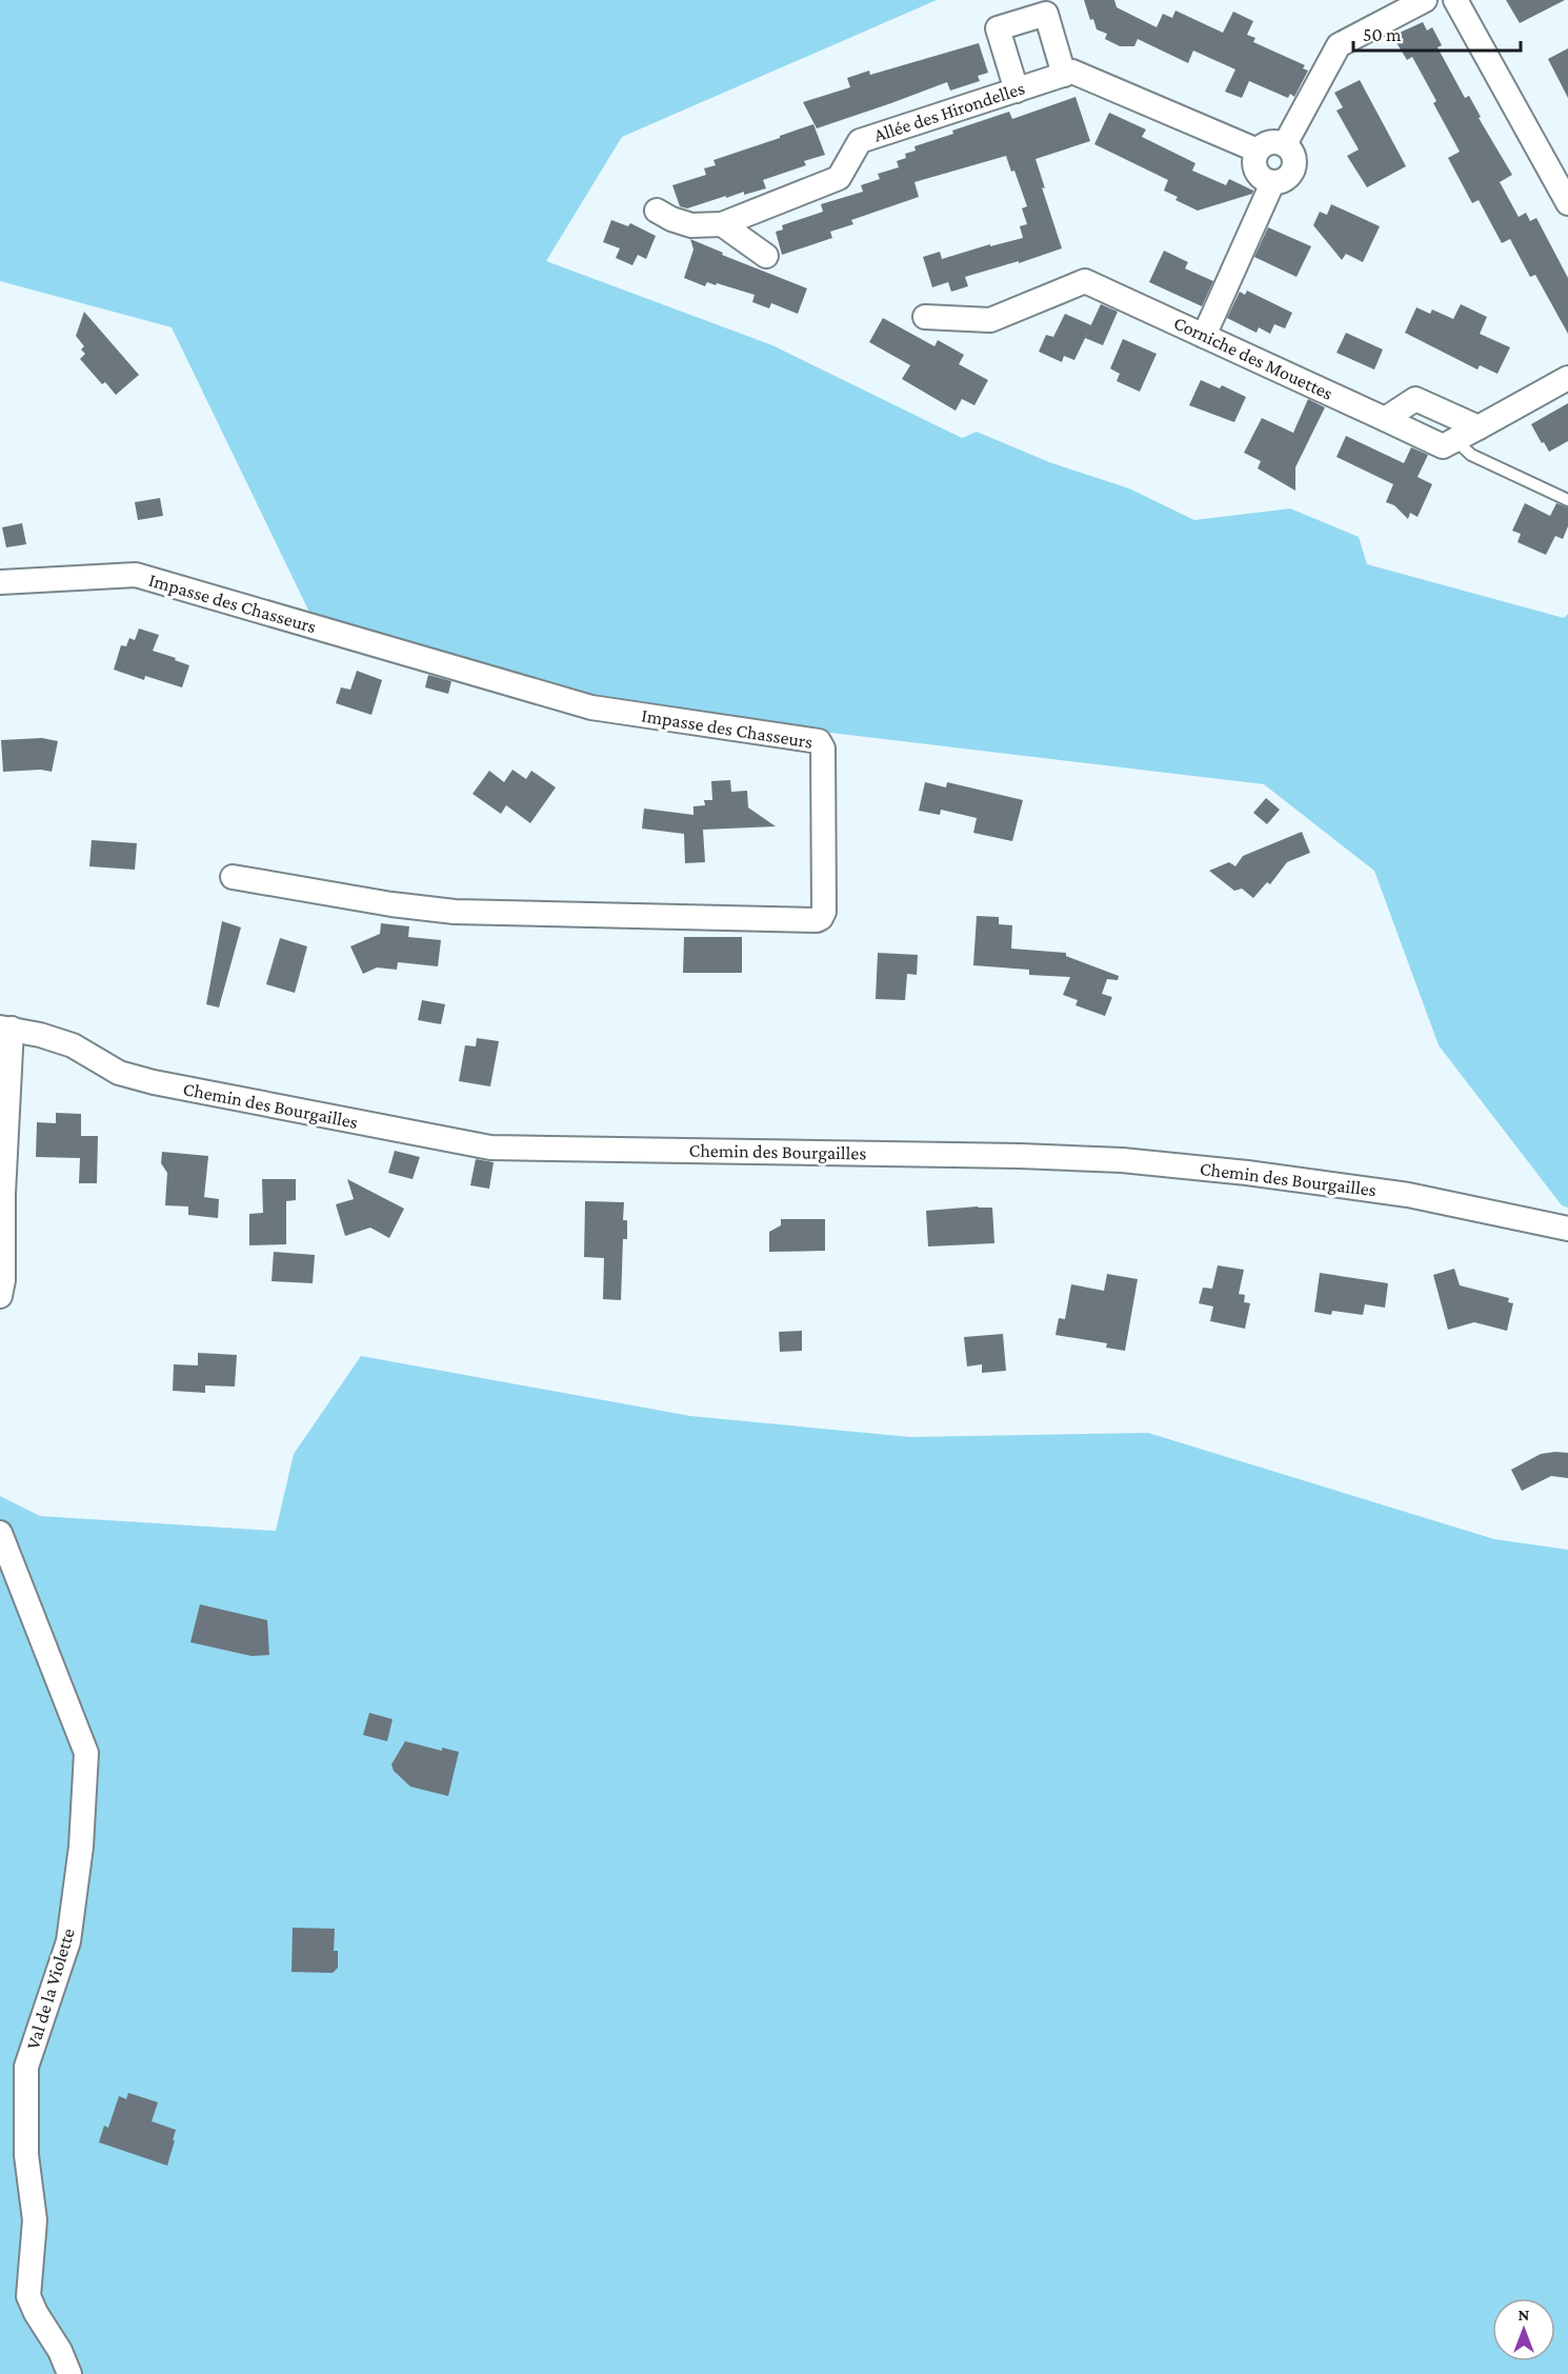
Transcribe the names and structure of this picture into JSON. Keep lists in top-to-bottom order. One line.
{"streets":{"street":["Allée des Hirondelles","Corniche des Mouettes","Impasse des Chasseurs","Chemin des Bourgailles","Val de la Violette"]},"scale_bar":"50 m","north":"top"}
